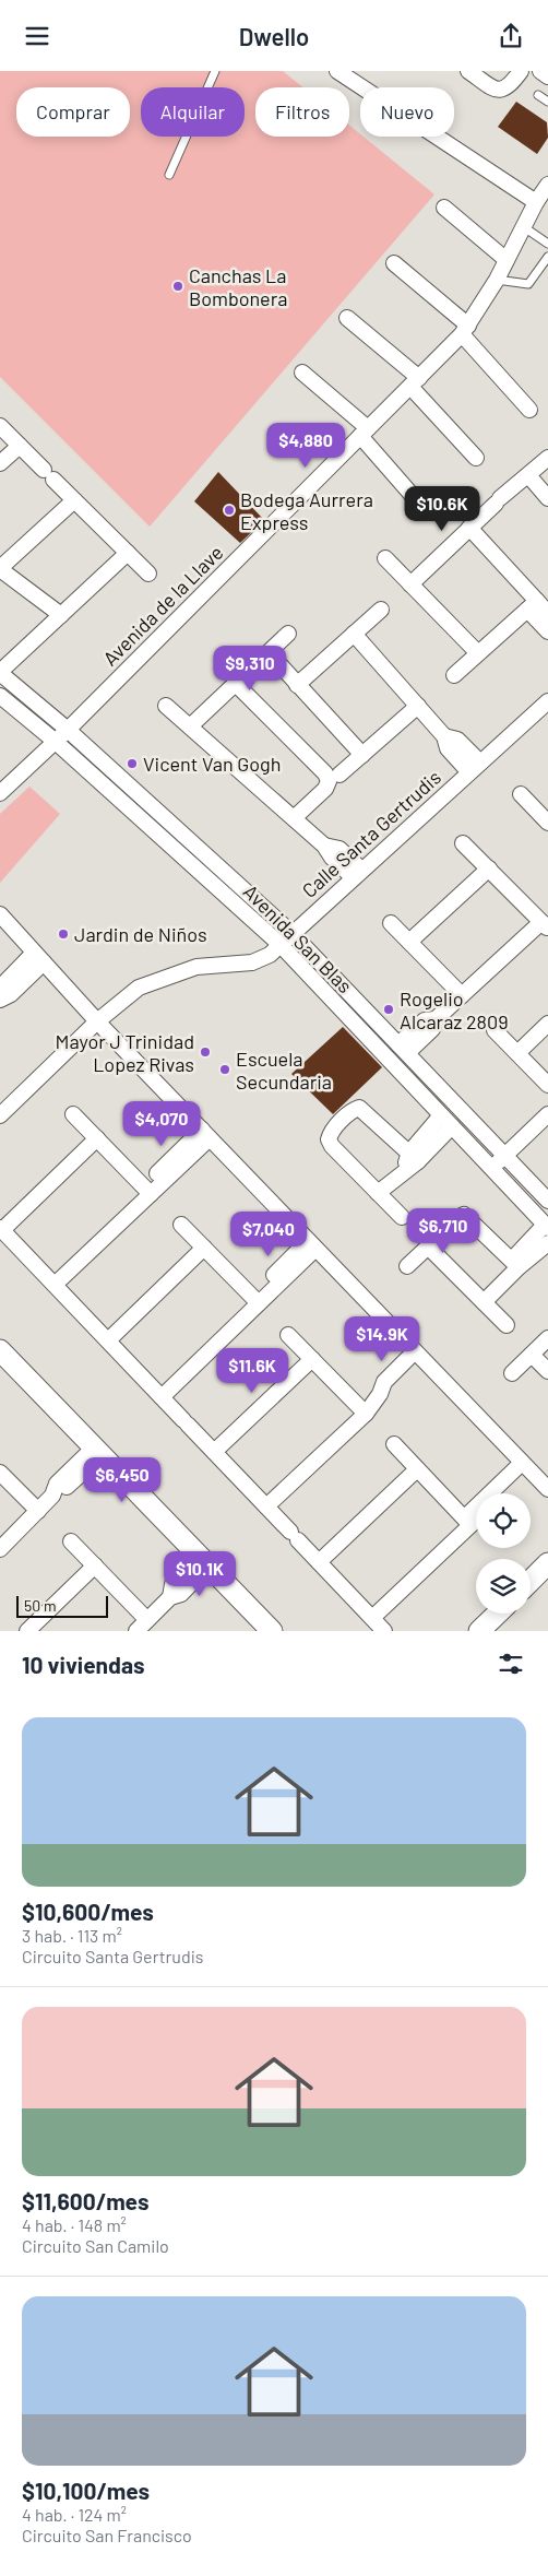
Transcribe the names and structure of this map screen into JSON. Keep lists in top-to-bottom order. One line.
{"streets":{"street":["Avenida de la Llave","Calle Santa Gertrudis","Avenida San Blas"]},"crossings":[["Avenida de la Llave","Avenida San Blas"],["Calle Santa Gertrudis","Avenida San Blas"]],"places":["Canchas La Bombonera","Bodega Aurrera Express","Vicent Van Gogh","Jardin de Niños","Rogelio Alcaraz 2809","Mayor J Trinidad Lopez Rivas","Escuela Secundaria"],"scale_bar":"50 m","page":{"header":"Dwello","chip":["Comprar","Alquilar","Filtros","Nuevo"],"price":["$4,880","$10.6K","$9,310","$4,070","$6,710","$7,040","$14.9K","$11.6K","$6,450","$10.1K"],"scale":"50 m","heading":"10 viviendas","list":[{"name":"$10,600/mes","note":"3 hab. · 113 m² · Circuito Santa Gertrudis"},{"name":"$11,600/mes","note":"4 hab. · 148 m² · Circuito San Camilo"},{"name":"$10,100/mes","note":"4 hab. · 124 m² · Circuito San Francisco"}]}}
